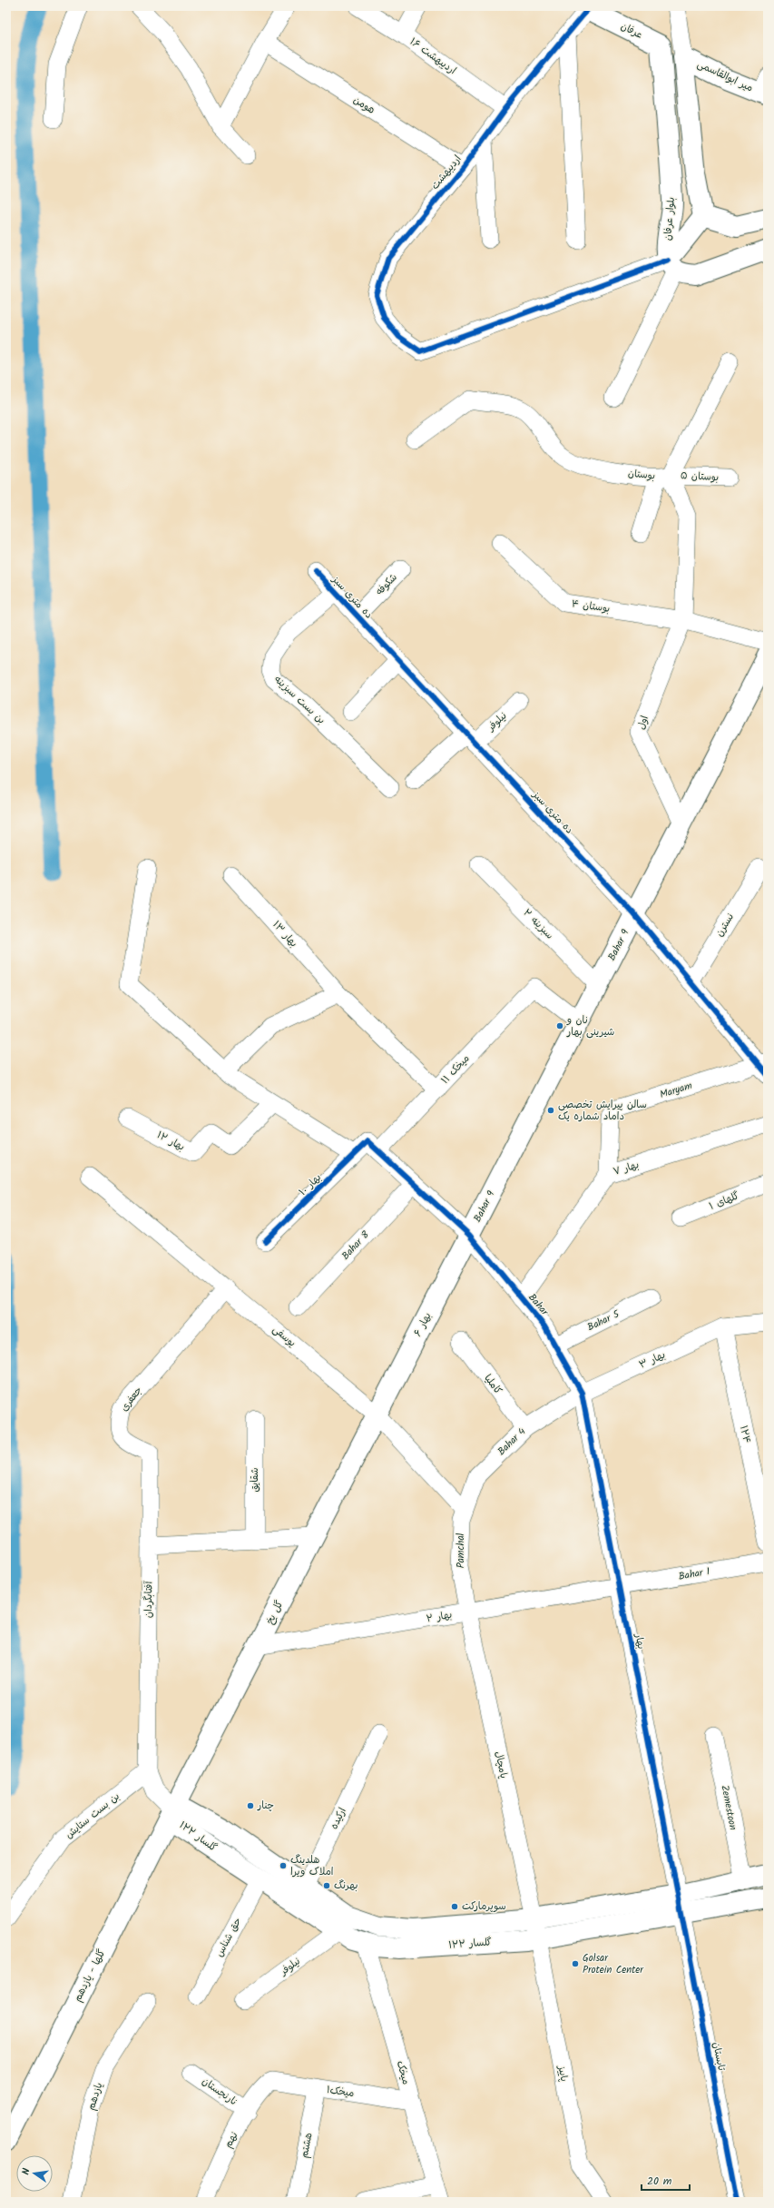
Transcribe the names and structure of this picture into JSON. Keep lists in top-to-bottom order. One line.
{"streets":{"main road":["عرفان","میر ابوالقاسمی","بلوار عرفان","Bahar 9","بهار ۶","گل یخ","گلسار ۱۲۲","گلها - یازدهم"],"street":["۱۶ اردیبهشت","هومن","اردیبهشت","بوستان","بوستان ۵","شکوفه","ده متری سبز","بوستان ۴","بن بست سبزینه","نیلوفر","اول","سبزینه ۲","نسترن","بهار ۱۳","میخک ۱۱","Maryam","بهار ۱۲","بهار ۷","بهار ۱۰","گلهای ۱","Bahar 8","Bahar","Bahar 5","یوسفی","بهار ۳","کاملیا","جعفری","۱۲۴","Bahar 4","شقایق","Pamchal","Bahar 1","آفتابگردان","بهار ۲","بهار","پامچال","Zemestoon","بن بست ستایش","ارکیده","حق شناس","تابستان","میخک","پاییز","نارنجستان","میخک۱","یازدهم","نهم","هشتم"]},"crossings":[["عرفان","اردیبهشت"],["عرفان","بلوار عرفان"],["۱۶ اردیبهشت","اردیبهشت"],["هومن","اردیبهشت"],["اردیبهشت","بلوار عرفان"],["بوستان","بوستان ۵"],["شکوفه","ده متری سبز"],["ده متری سبز","بن بست سبزینه"],["ده متری سبز","نیلوفر"],["ده متری سبز","نسترن"],["ده متری سبز","Bahar 9"],["ده متری سبز","Maryam"],["بوستان ۴","اول"],["نیلوفر","گلسار ۱۲۲"],["اول","Bahar 9"],["سبزینه ۲","Bahar 9"],["بهار ۱۳","میخک ۱۱"],["Bahar 9","میخک ۱۱"],["Bahar 9","Bahar"],["Bahar 9","بهار ۶"],["میخک ۱۱","بهار ۱۰"],["میخک ۱۱","Bahar"],["Maryam","بهار ۷"],["بهار ۷","Bahar"],["بهار ۱۰","Bahar"],["Bahar 8","Bahar"],["Bahar","Bahar 5"],["Bahar","بهار ۶"],["Bahar","بهار ۳"],["Bahar","Bahar 4"],["Bahar","بهار"],["بهار ۶","یوسفی"],["بهار ۶","گل یخ"],["یوسفی","جعفری"],["یوسفی","Bahar 4"],["یوسفی","Pamchal"],["یوسفی","گل یخ"],["بهار ۳","۱۲۴"],["بهار ۳","Bahar 4"],["بهار ۳","بهار"],["کاملیا","Bahar 4"],["جعفری","آفتابگردان"],["Bahar 4","Pamchal"],["Bahar 4","بهار"],["Pamchal","بهار ۲"],["Pamchal","پامچال"],["Bahar 1","بهار ۲"],["Bahar 1","بهار"],["آفتابگردان","گل یخ"],["آفتابگردان","بن بست ستایش"],["آفتابگردان","گلسار ۱۲۲"],["آفتابگردان","گلها - یازدهم"],["گل یخ","بهار ۲"],["گل یخ","گلسار ۱۲۲"],["گل یخ","گلها - یازدهم"],["بهار ۲","بهار"],["بهار ۲","پامچال"],["بهار","گلسار ۱۲۲"],["بهار","تابستان"],["پامچال","گلسار ۱۲۲"],["پامچال","پاییز"],["Zemestoon","گلسار ۱۲۲"],["ارکیده","گلسار ۱۲۲"],["گلسار ۱۲۲","حق شناس"],["گلسار ۱۲۲","گلها - یازدهم"],["گلسار ۱۲۲","تابستان"],["گلسار ۱۲۲","میخک"],["گلسار ۱۲۲","پاییز"],["میخک","میخک۱"],["نارنجستان","نهم"],["میخک۱","نهم"],["میخک۱","هشتم"]],"places":["نان و شیرینی بهار","سالن پیرایش تخصصی داماد شماره یک","چنار","هلدینگ املاک ویرا","بهرنگ","سوپرمارکت","Golsar Protein Center"],"scale_bar":"20 m","north":"left"}
